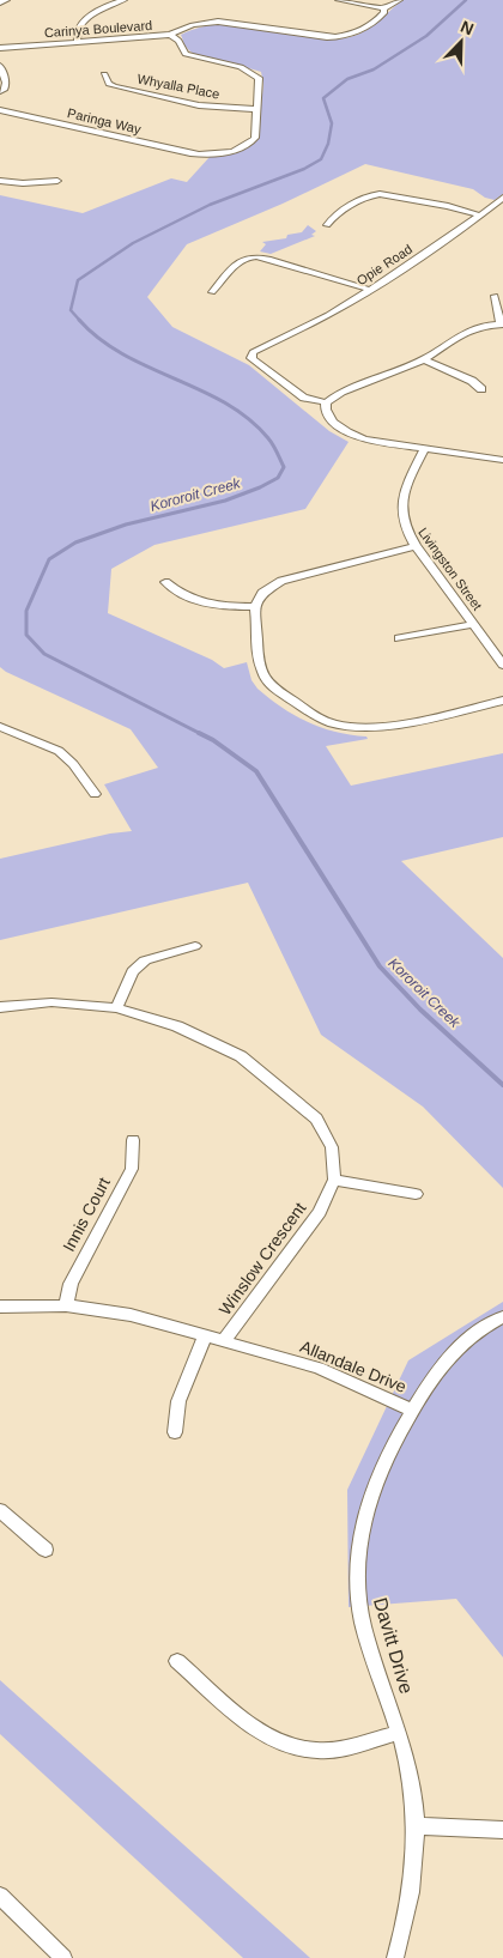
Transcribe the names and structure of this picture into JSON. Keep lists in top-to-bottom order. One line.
{"streets":{"street":["Carinya Boulevard","Whyalla Place","Paringa Way","Opie Road","Livingston Street","Innis Court","Winslow Crescent","Allandale Drive","Davitt Drive"]},"crossings":[["Whyalla Place","Paringa Way"],["Innis Court","Allandale Drive"],["Winslow Crescent","Allandale Drive"],["Allandale Drive","Davitt Drive"]],"water":["Kororoit Creek"],"north":"top right"}
